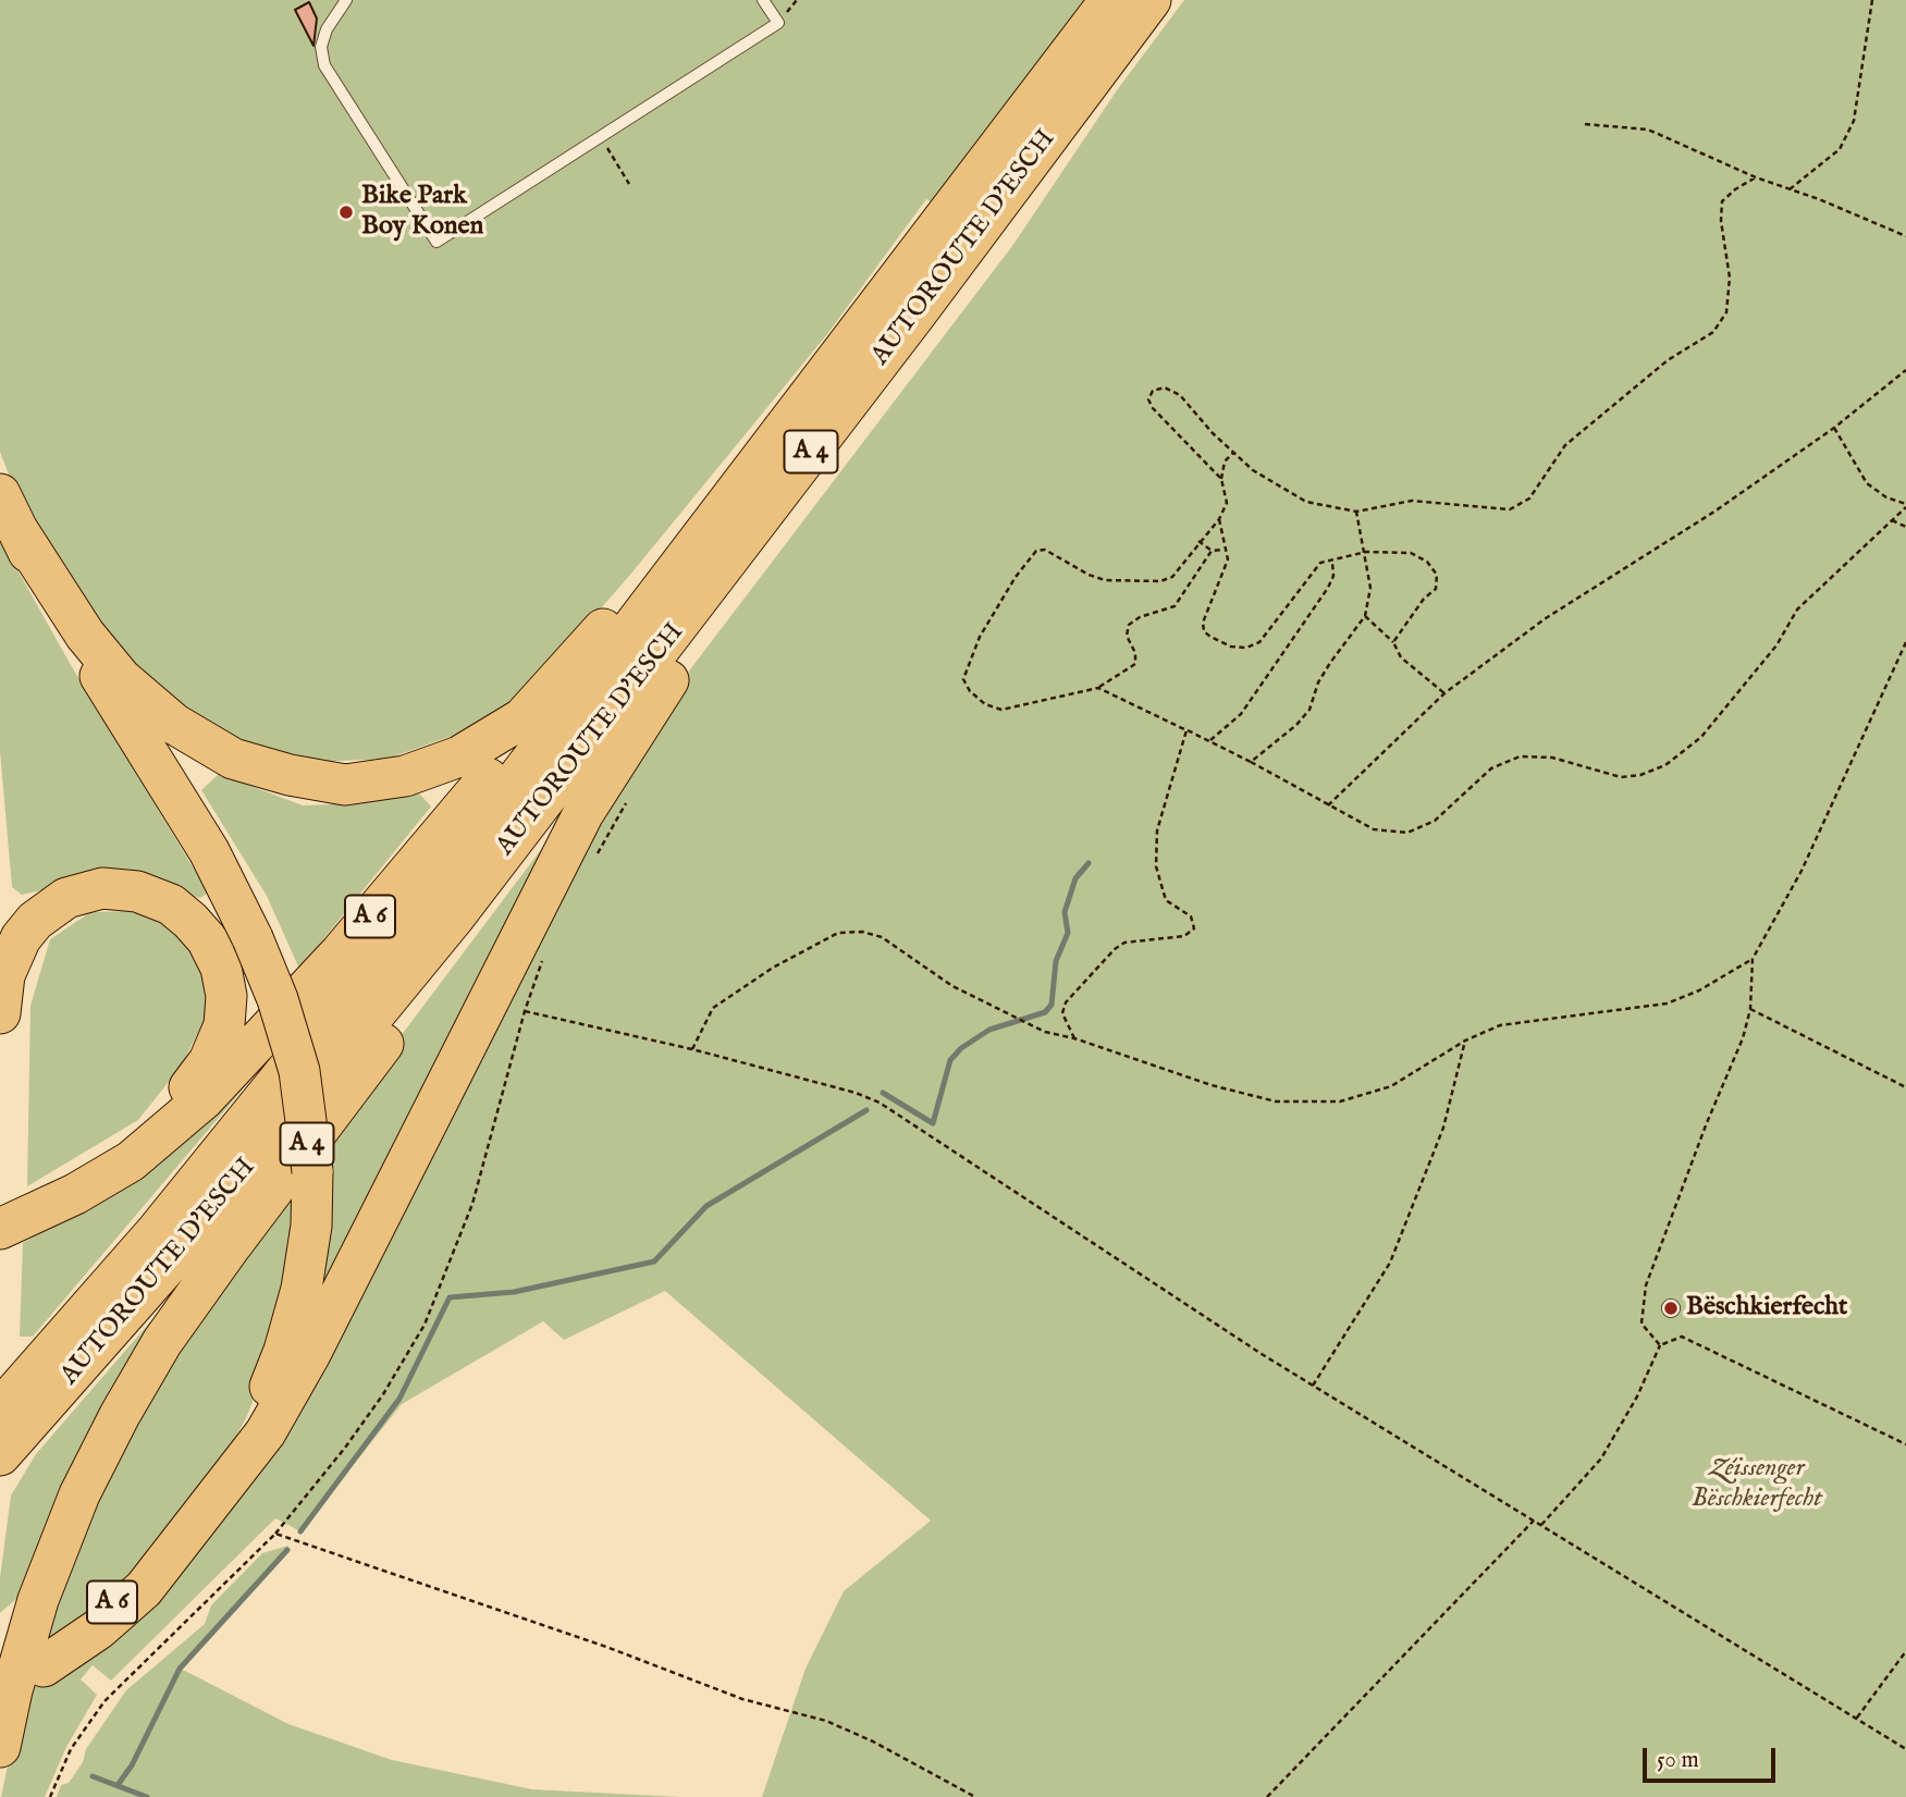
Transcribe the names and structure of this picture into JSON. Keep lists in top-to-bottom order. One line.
{"streets":{"highway":["AUTOROUTE D'ESCH","A 4","A 6"]},"crossings":[["AUTOROUTE D'ESCH","A 4"],["AUTOROUTE D'ESCH","A 6"]],"parks":["Zéissenger Bëschkierfecht"],"places":["Bike Park Boy Konen","Bëschkierfecht"],"scale_bar":"50 m"}
